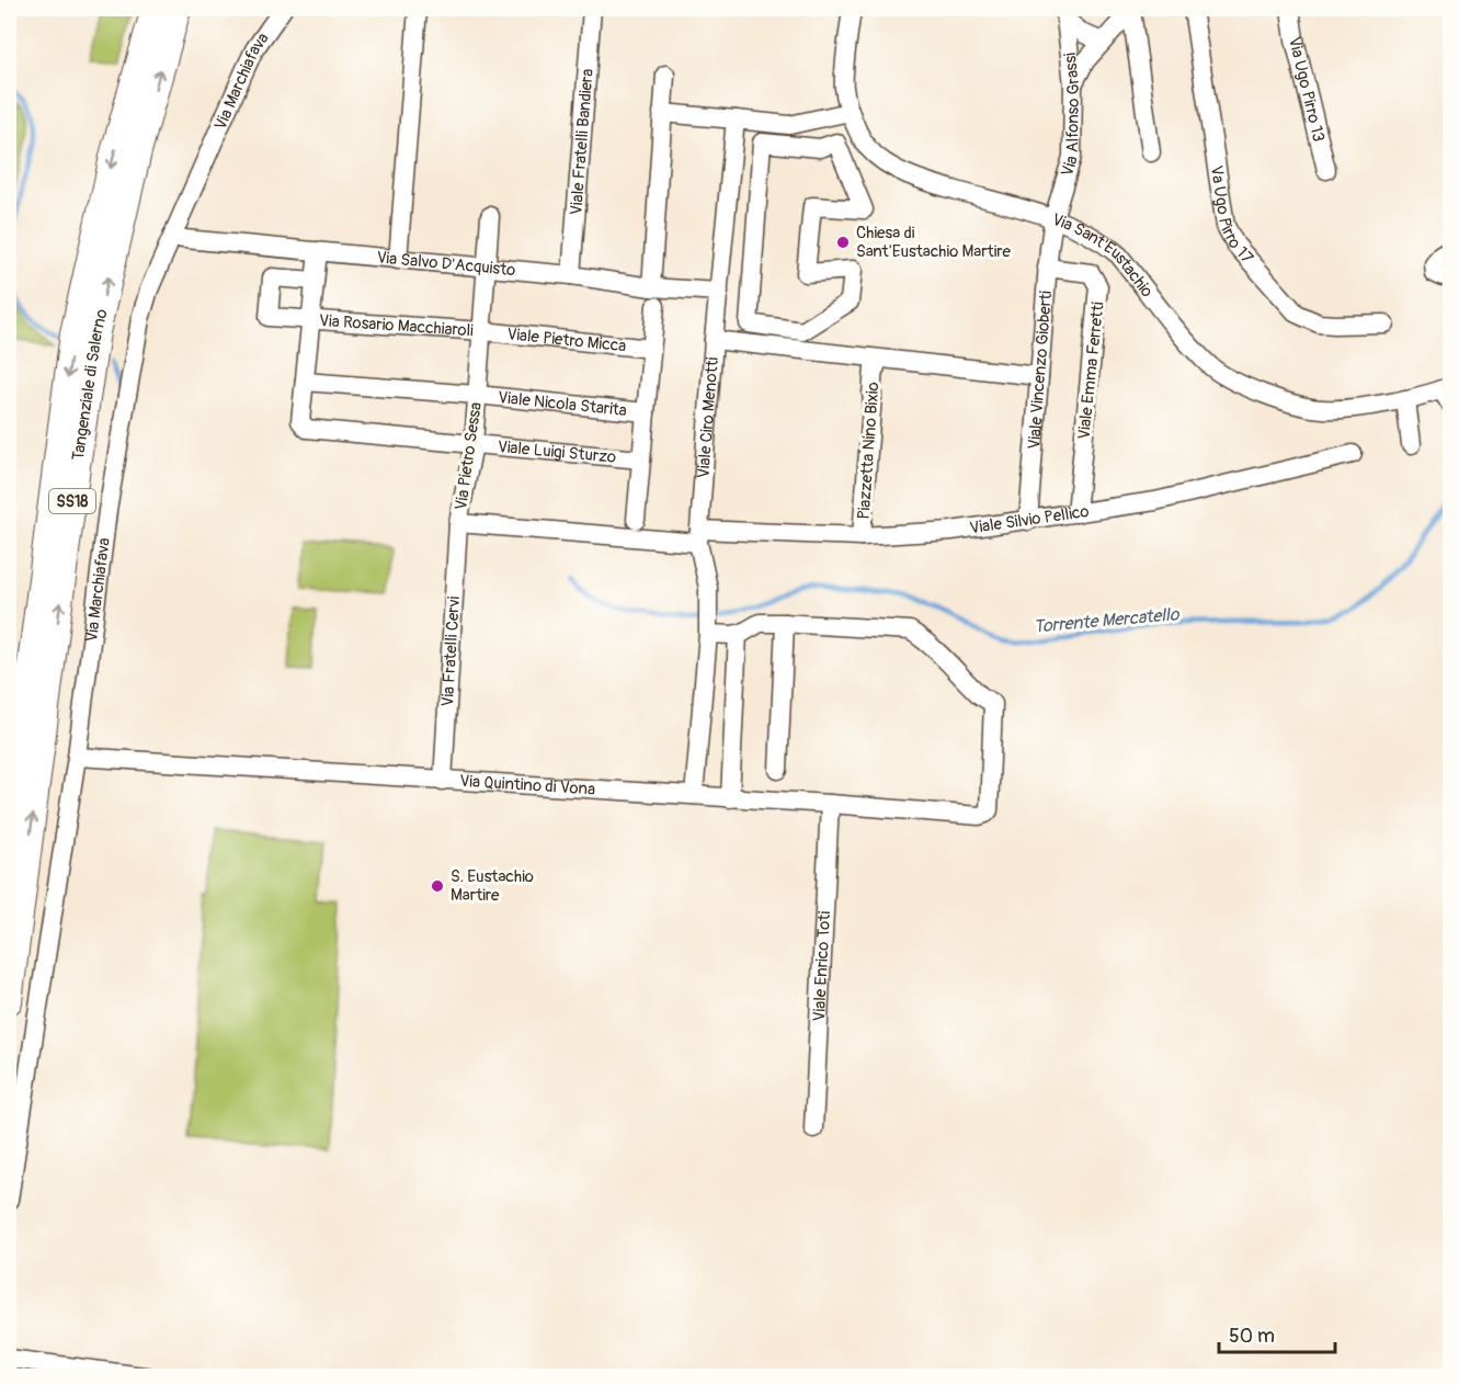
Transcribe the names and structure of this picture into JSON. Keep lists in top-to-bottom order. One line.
{"streets":{"highway":["Tangenziale di Salerno","SS18"],"street":["Via Marchiafava","Via Ugo Pirro 13","Via Alfonso Grassi","Viale Fratelli Bandiera","Va Ugo Pirro 17","Via Sant'Eustachio","Via Salvo D'Acquisto","Via Rosario Macchiaroli","Viale Pietro Micca","Viale Vincenzo Gioberti","Viale Emma Ferretti","Viale Nicola Starita","Viale Ciro Menotti","Piazzetta Nino Bixio","Viale Luigi Sturzo","Via Pietro Sessa","Viale Silvio Pellico","Via Fratelli Cervi","Via Quintino di Vona","Viale Enrico Toti"]},"crossings":[["Via Marchiafava","Via Salvo D'Acquisto"],["Via Marchiafava","Via Quintino di Vona"],["Via Alfonso Grassi","Via Sant'Eustachio"],["Via Alfonso Grassi","Viale Vincenzo Gioberti"],["Viale Fratelli Bandiera","Via Salvo D'Acquisto"],["Via Sant'Eustachio","Viale Vincenzo Gioberti"],["Via Salvo D'Acquisto","Viale Ciro Menotti"],["Via Salvo D'Acquisto","Viale Luigi Sturzo"],["Via Salvo D'Acquisto","Via Pietro Sessa"],["Via Rosario Macchiaroli","Viale Pietro Micca"],["Via Rosario Macchiaroli","Viale Luigi Sturzo"],["Via Rosario Macchiaroli","Via Pietro Sessa"],["Viale Pietro Micca","Via Pietro Sessa"],["Viale Vincenzo Gioberti","Viale Emma Ferretti"],["Viale Vincenzo Gioberti","Viale Silvio Pellico"],["Viale Emma Ferretti","Viale Silvio Pellico"],["Viale Nicola Starita","Viale Luigi Sturzo"],["Viale Nicola Starita","Via Pietro Sessa"],["Viale Ciro Menotti","Via Pietro Sessa"],["Viale Ciro Menotti","Viale Silvio Pellico"],["Viale Ciro Menotti","Via Quintino di Vona"],["Piazzetta Nino Bixio","Viale Silvio Pellico"],["Viale Luigi Sturzo","Via Pietro Sessa"],["Via Pietro Sessa","Viale Silvio Pellico"],["Via Pietro Sessa","Via Fratelli Cervi"],["Via Fratelli Cervi","Via Quintino di Vona"],["Via Quintino di Vona","Viale Enrico Toti"]],"water":["Torrente Mercatello"],"places":["Chiesa di Sant'Eustachio Martire","S. Eustachio Martire"],"scale_bar":"50 m"}
